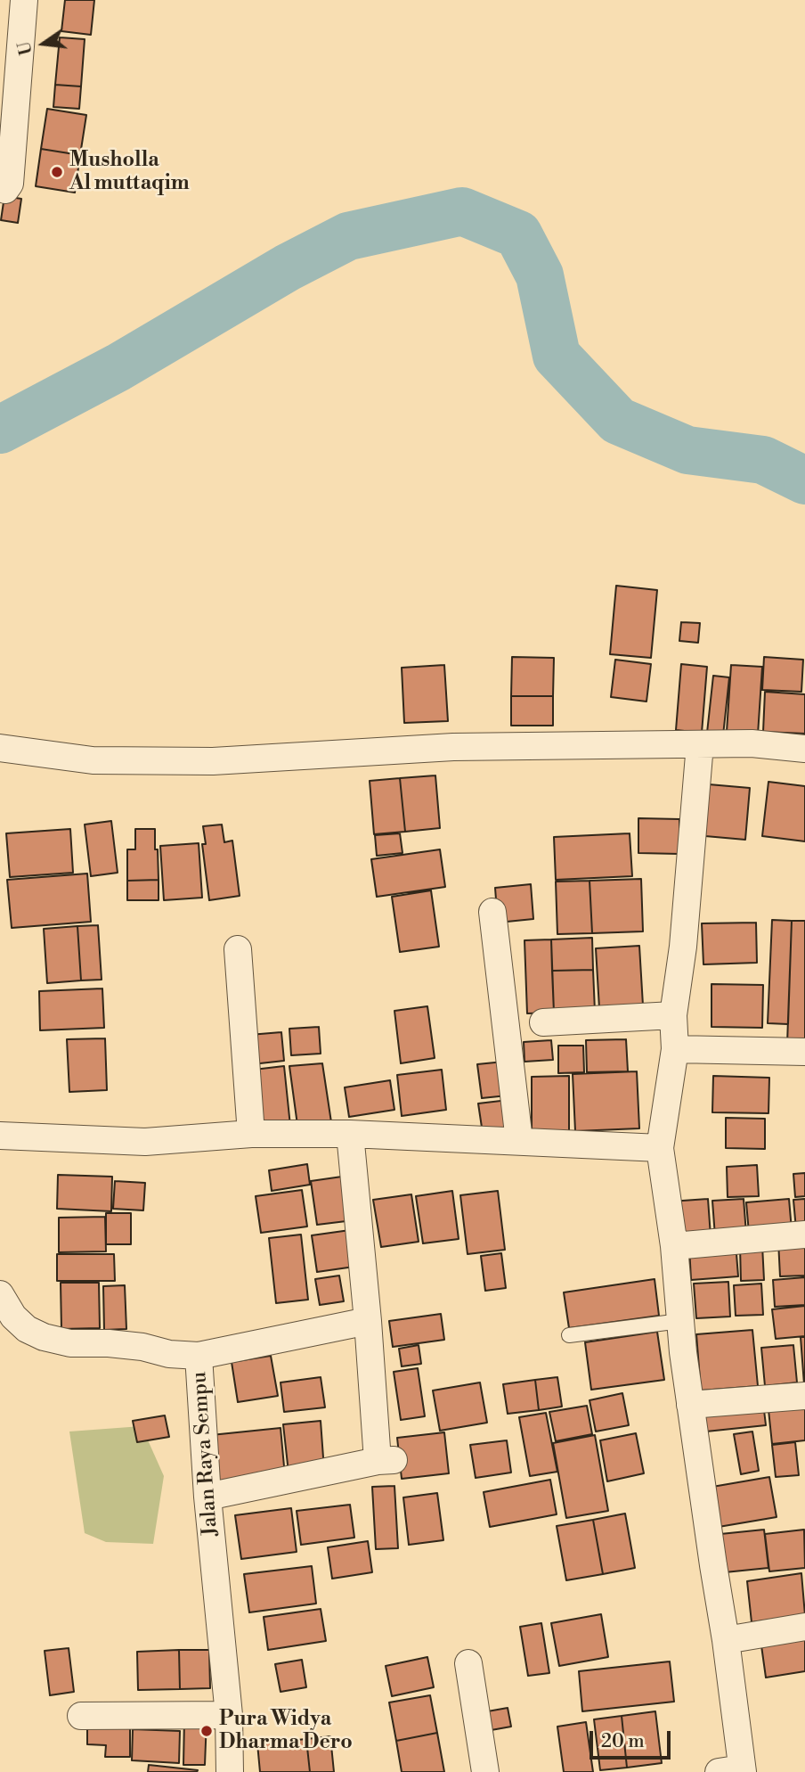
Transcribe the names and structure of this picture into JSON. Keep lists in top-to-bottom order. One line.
{"streets":{"street":["Jalan Raya Sempu"]},"places":["Musholla Al muttaqim","Pura Widya Dharma Dero"],"scale_bar":"20 m","north":"left"}
